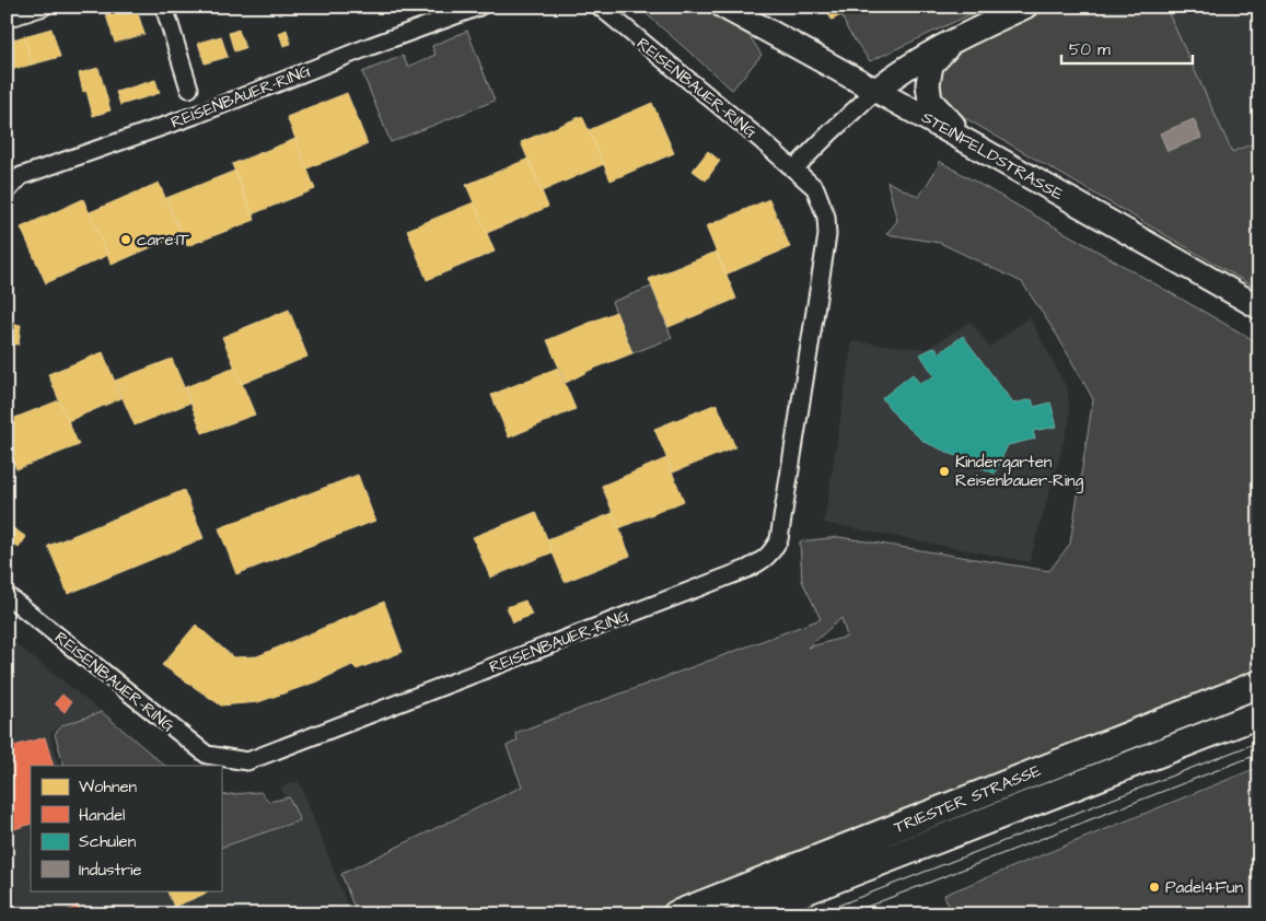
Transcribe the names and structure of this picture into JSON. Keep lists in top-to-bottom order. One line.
{"streets":{"main road":["STEINFELDSTRASSE","TRIESTER STRASSE"],"street":["REISENBAUER-RING"]},"places":["care:IT","Kindergarten Reisenbauer-Ring","Padel4Fun"],"legend":["Wohnen","Handel","Schulen","Industrie"],"scale_bar":"50 m"}
